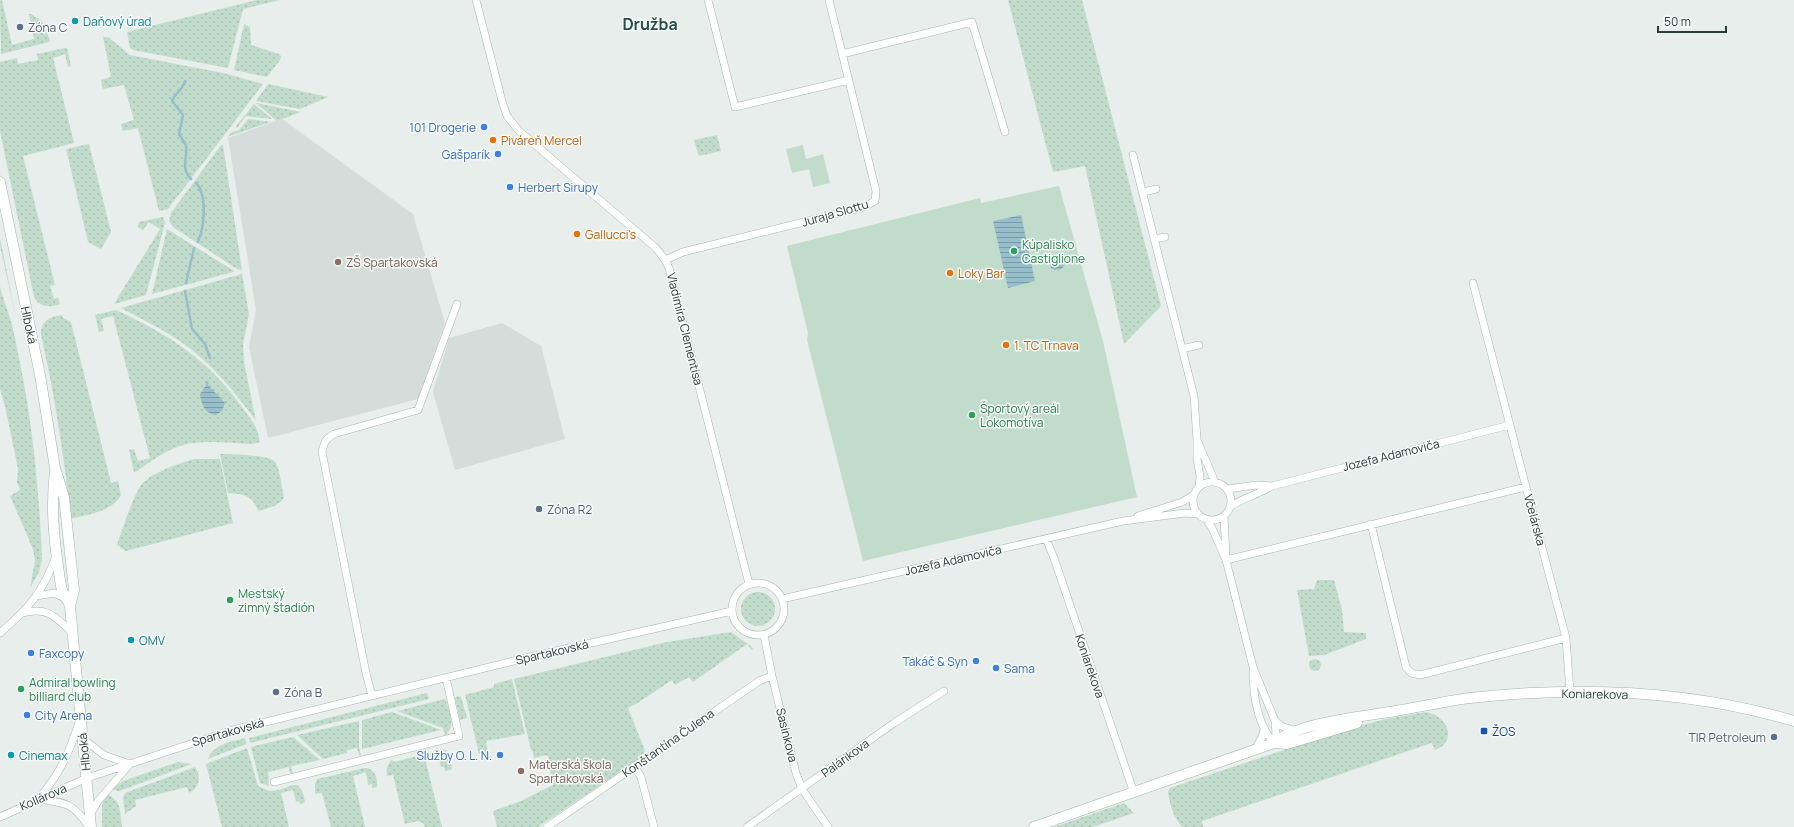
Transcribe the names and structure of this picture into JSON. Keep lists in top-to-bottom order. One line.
{"streets":{"street":["Juraja Slottu","Hlboká","Vladimíra Clementisa","Jozefa Adamoviča","Včelárska","Spartakovská","Koniarekova","Sasinkova","Konštantína Čulena","Palárikova","Kollárova"]},"crossings":[["Juraja Slottu","Vladimíra Clementisa"],["Hlboká","Spartakovská"],["Hlboká","Kollárova"],["Vladimíra Clementisa","Jozefa Adamoviča"],["Vladimíra Clementisa","Spartakovská"],["Vladimíra Clementisa","Sasinkova"],["Jozefa Adamoviča","Spartakovská"],["Jozefa Adamoviča","Koniarekova"],["Jozefa Adamoviča","Sasinkova"],["Včelárska","Koniarekova"],["Spartakovská","Sasinkova"],["Spartakovská","Kollárova"],["Sasinkova","Konštantína Čulena"],["Sasinkova","Palárikova"]],"districts":["Družba"],"places":{"other":["Daňový úrad","Zóna C","101 Drogerie","Piváreň Mercel","Gašparík","Herbert Sirupy","Gallucci's","Kúpalisko Castiglione","ZŠ Spartakovská","Loky Bar","1. TC Trnava","Športový areál Lokomotíva","Zóna R2","Mestský zimný štadión","OMV","Faxcopy","Takáč & Syn","Sama","Admiral bowling billiard club","Zóna B","City Arena","TIR Petroleum","Cinemax","Služby O. L. N.","Materská škola Spartakovská"],"transit":["ŽOS"]},"scale_bar":"50 m"}
